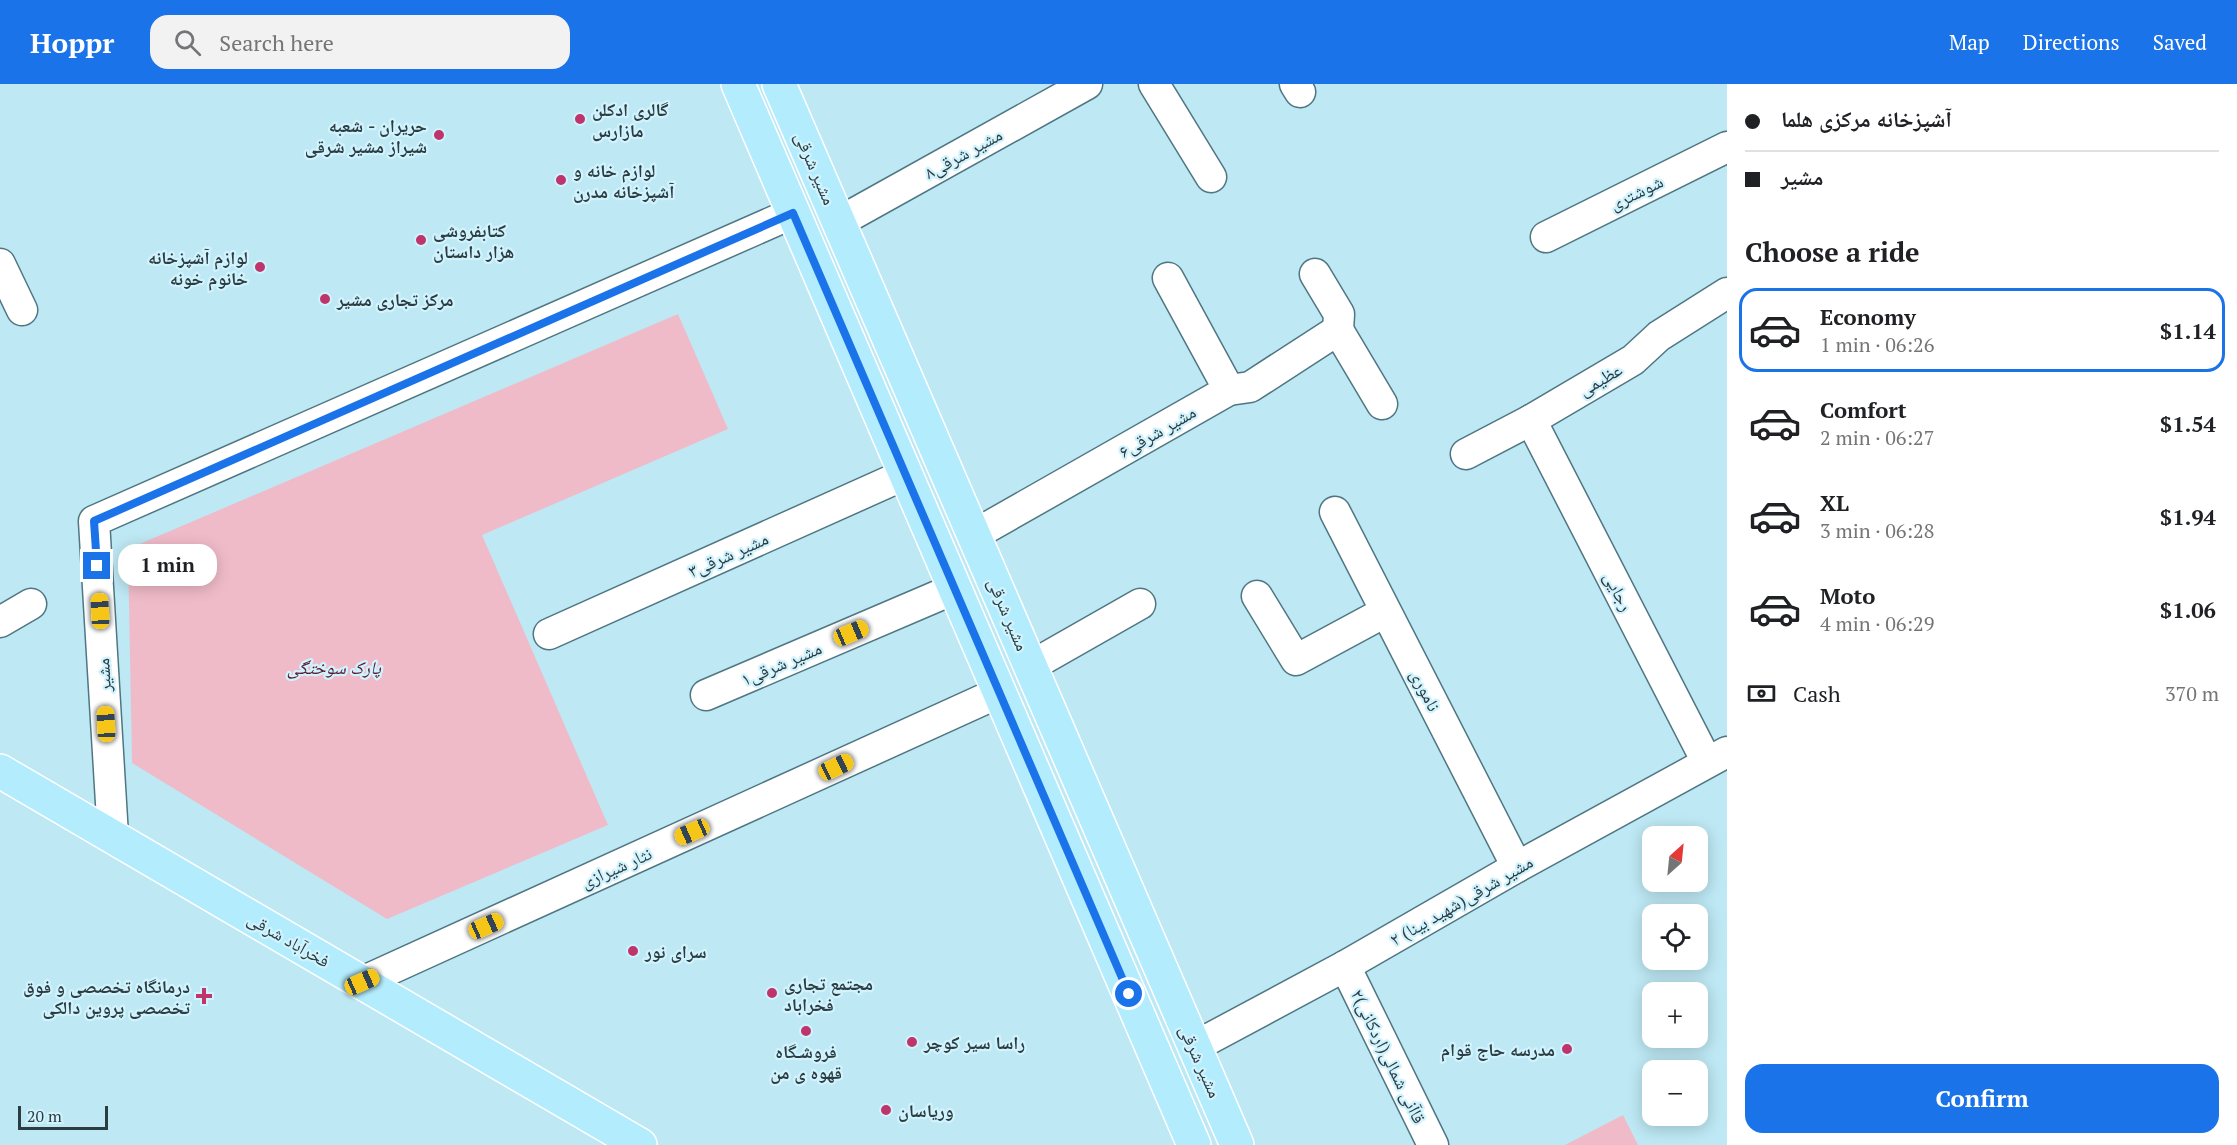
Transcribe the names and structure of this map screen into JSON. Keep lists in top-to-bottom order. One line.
{"streets":{"main road":["مشیر شرقی","فخرآباد شرقی"],"street":["مشیر شرقی۸","شوشتری","عظیمی","۶مشیر شرقی","۳مشیر شرقی","رجایی","۱مشیر شرقی","مشیر","ناموری","نثار شیرازی","۲ مشیر شرقی(شهید بینا)","۲قاآنی شمالی(اردکانی)"]},"crossings":[["مشیر شرقی۸","مشیر شرقی"],["مشیر شرقی","۶مشیر شرقی"],["مشیر شرقی","۲ مشیر شرقی(شهید بینا)"],["عظیمی","رجایی"],["رجایی","۲ مشیر شرقی(شهید بینا)"],["مشیر","فخرآباد شرقی"],["ناموری","۲ مشیر شرقی(شهید بینا)"],["نثار شیرازی","فخرآباد شرقی"],["۲ مشیر شرقی(شهید بینا)","۲قاآنی شمالی(اردکانی)"]],"parks":["پارک سوختگی"],"places":{"other":["گالری ادکلن مازارس","حریران - شعبه شیراز مشیر شرقی","لوازم خانه و آشپزخانه مدرن","کتابفروشی هزار داستان","لوازم آشپزخانه خانوم خونه","مرکز تجاری مشیر","سرای نور","مجتمع تجاری فخراباد","فروشـگاه قهوه ی من","راسا سیر کوچر","مدرسه حاج قوام","وریاسان"],"health":["درمانگاه تخصصی و فوق تخصصی پروین دالکی"]},"scale_bar":"20 m","north":"top right","page":{"header":"Hoppr","search":"Search here","nav":["Map","Directions","Saved"],"banner":["آشپزخانه مرکزی هلما","مشیر"],"heading":"Choose a ride","list":[{"name":"Economy","note":"1 min · 06:26","value":"$1.14"},{"name":"Comfort","note":"2 min · 06:27","value":"$1.54"},{"name":"XL","note":"3 min · 06:28","value":"$1.94"},{"name":"Moto","note":"4 min · 06:29","value":"$1.06"}],"bubble":"1 min","pay":["Cash","370 m"],"map_buttons":["+","−"],"buttons":"Confirm","scale":"20 m"}}
